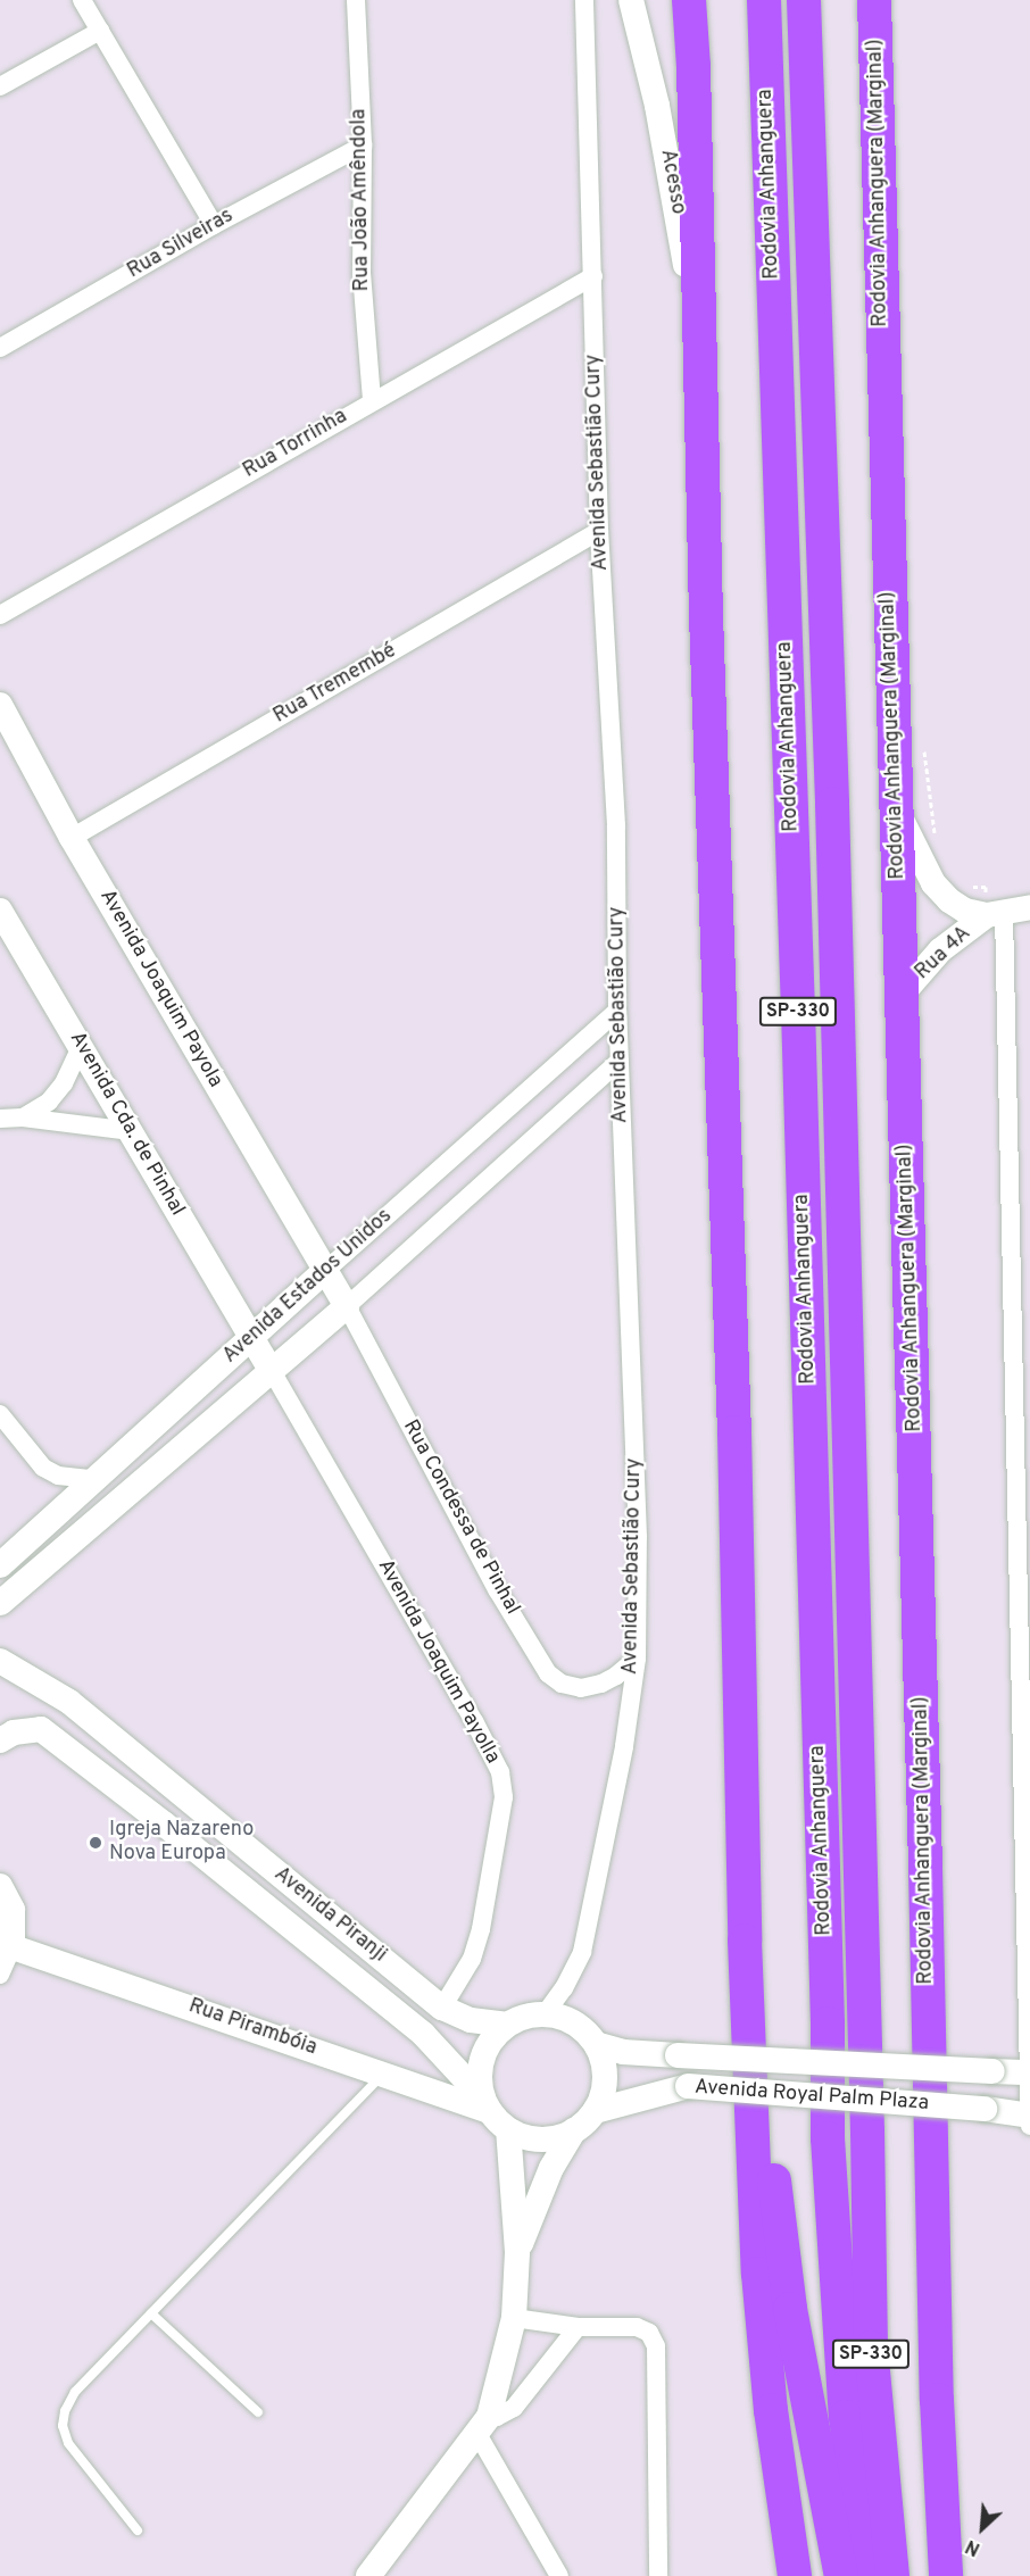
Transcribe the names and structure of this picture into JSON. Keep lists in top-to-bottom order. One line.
{"streets":{"highway":["Rodovia Anhanguera (Marginal)","Rodovia Anhanguera","SP-330"],"street":["Acesso","Rua João Amêndola","Rua Silveiras","Rua Torrinha","Avenida Sebastião Cury","Rua Tremembé","Rua 4A","Avenida Joaquim Payola","Avenida Cda. de Pinhal","Avenida Estados Unidos","Rua Condessa de Pinhal","Avenida Joaquim Payolla","Avenida Piranji","Rua Pirambóia","Avenida Royal Palm Plaza"]},"crossings":[["Rodovia Anhanguera (Marginal)","Rua 4A"],["Rua João Amêndola","Rua Silveiras"],["Rua João Amêndola","Rua Torrinha"],["Rua Torrinha","Avenida Sebastião Cury"],["Avenida Sebastião Cury","Rua Tremembé"],["Avenida Sebastião Cury","Avenida Estados Unidos"],["Avenida Sebastião Cury","Rua Condessa de Pinhal"],["Avenida Sebastião Cury","Avenida Piranji"],["Avenida Sebastião Cury","Rua Pirambóia"],["Avenida Sebastião Cury","Avenida Royal Palm Plaza"],["Rua Tremembé","Avenida Joaquim Payola"],["Avenida Joaquim Payola","Avenida Estados Unidos"],["Avenida Joaquim Payola","Rua Condessa de Pinhal"],["Avenida Cda. de Pinhal","Avenida Estados Unidos"],["Avenida Cda. de Pinhal","Avenida Joaquim Payolla"],["Avenida Estados Unidos","Rua Condessa de Pinhal"],["Avenida Estados Unidos","Avenida Joaquim Payolla"],["Avenida Joaquim Payolla","Avenida Piranji"],["Avenida Piranji","Rua Pirambóia"],["Avenida Piranji","Avenida Royal Palm Plaza"],["Rua Pirambóia","Avenida Royal Palm Plaza"]],"places":["Igreja Nazareno Nova Europa"],"north":"bottom left"}
